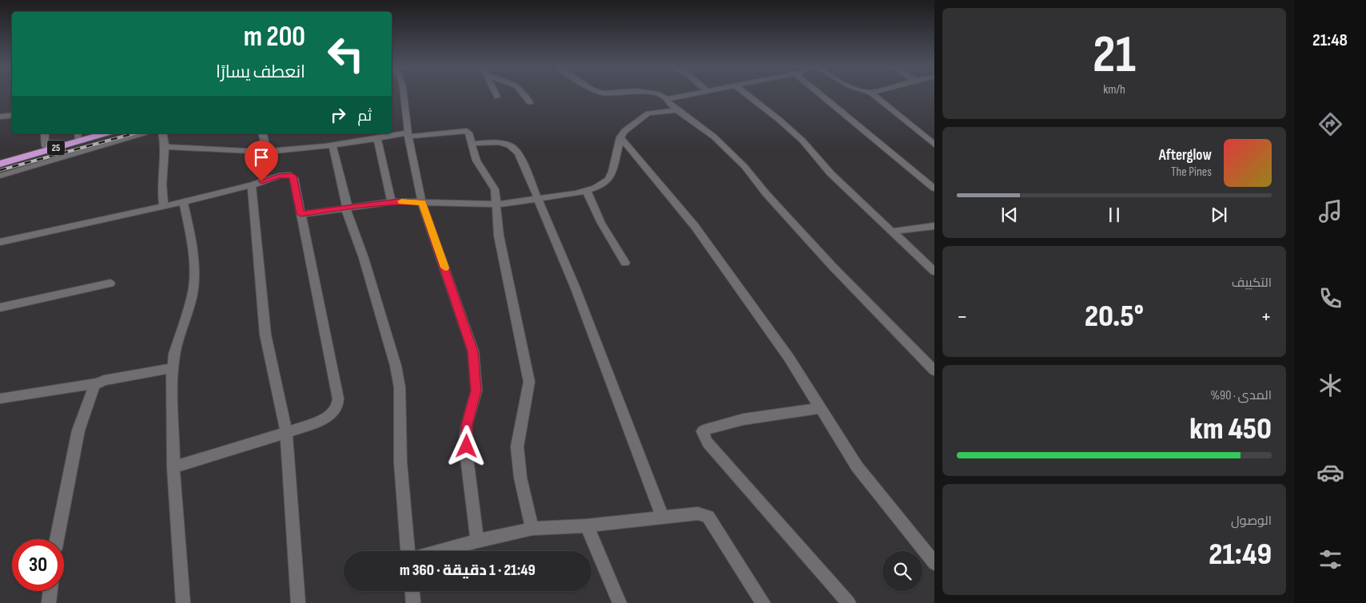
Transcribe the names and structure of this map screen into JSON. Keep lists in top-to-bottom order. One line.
{"streets":{"highway":["25"]},"page":{"tabs":"21:48","tile":[["21","km/h"],"التكييف",["المدى · 90%","450 km"],["الوصول","21:49"]],"turn":["200 m","انعطف يسارًا"],"then":"ثم","song":["Afterglow","The Pines"],"heat":["−","20.5°","+"],"limit":"30","trip":"21:49 · 1 دقيقة · 360 m"}}
